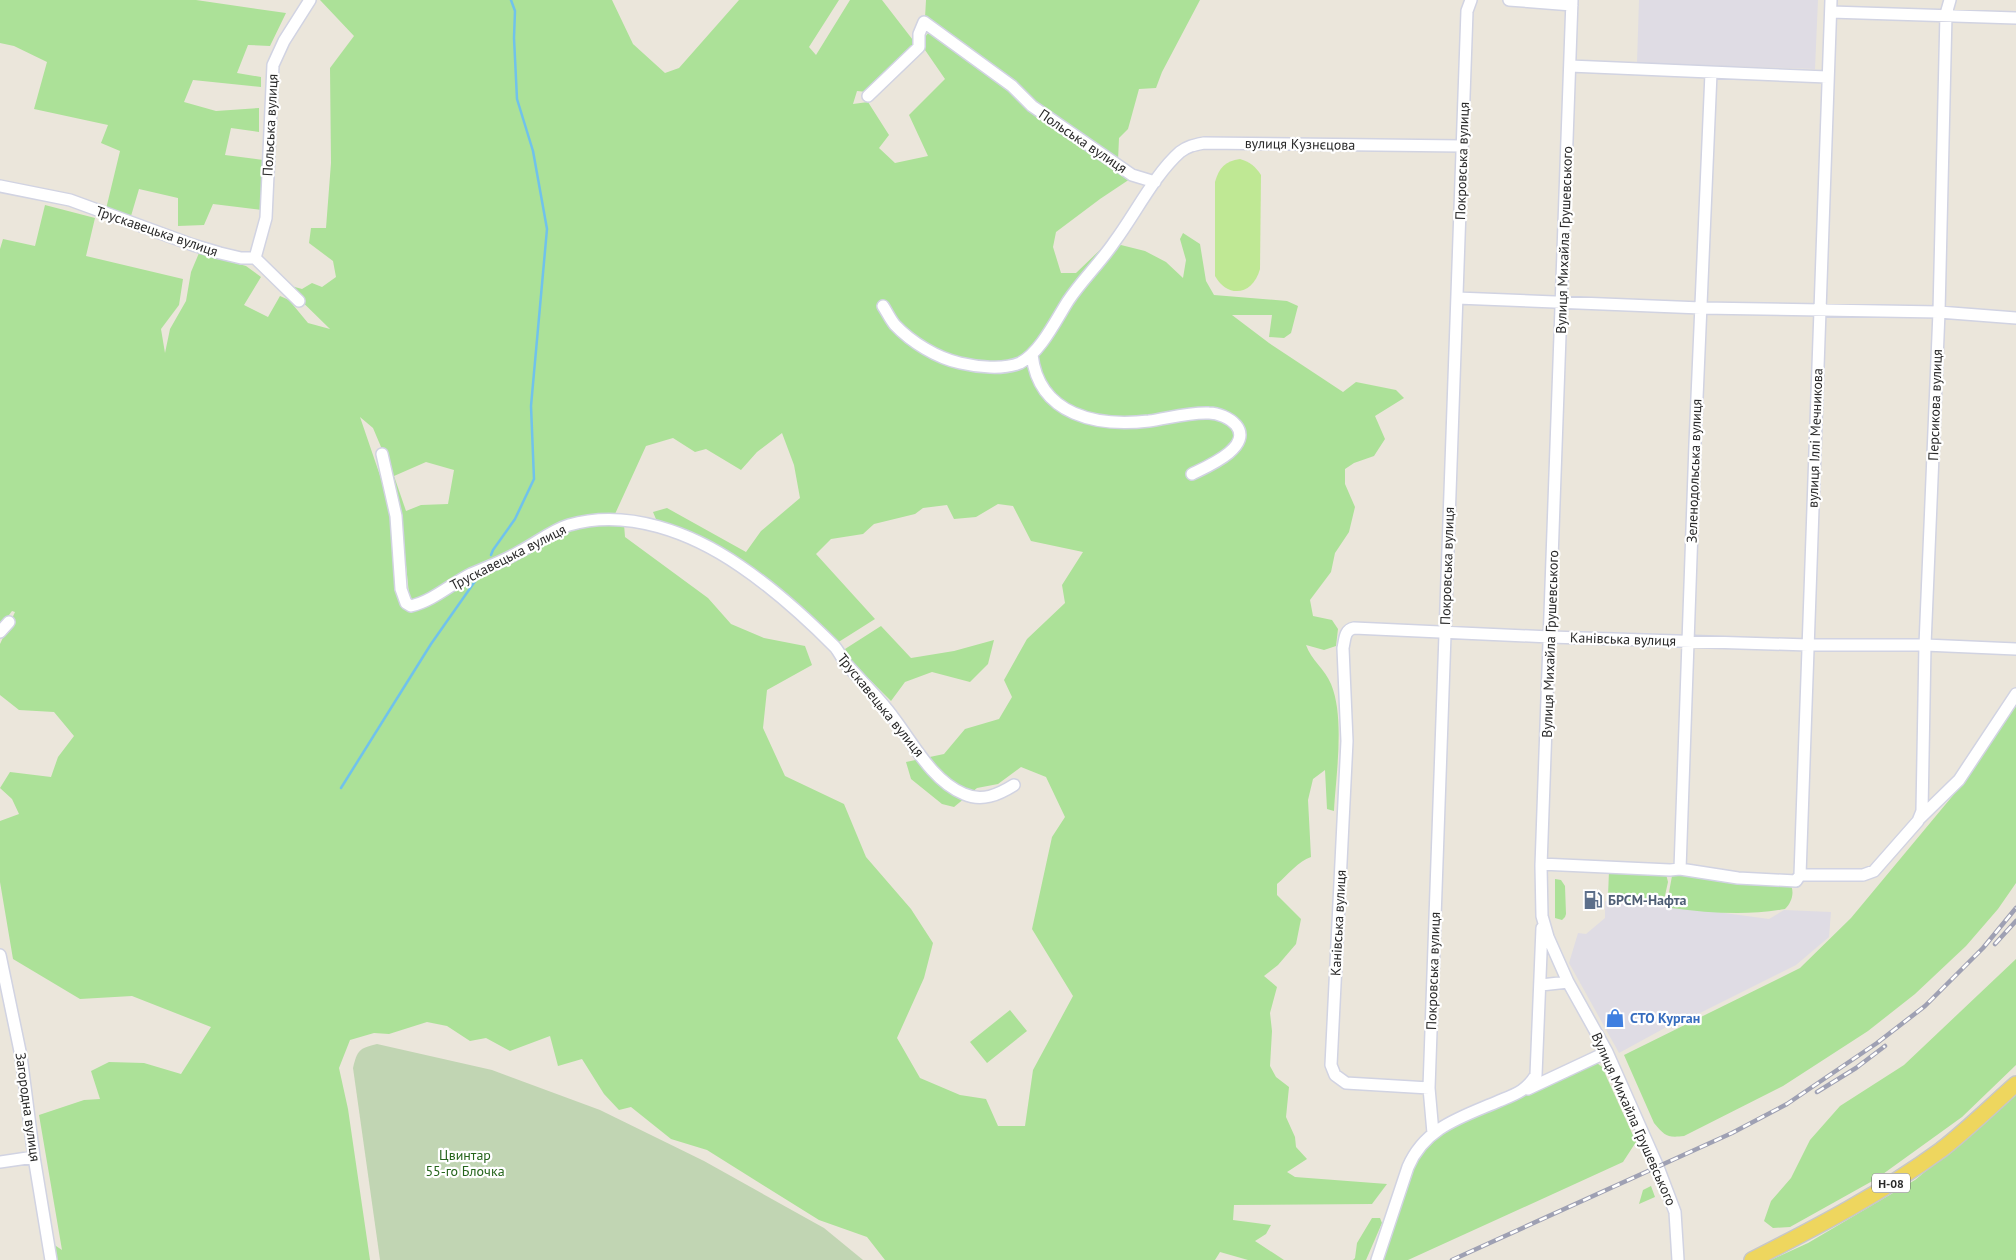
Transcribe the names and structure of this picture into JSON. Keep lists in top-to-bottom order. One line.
{"streets":{"main road":["Н-08"],"street":["Польська вулиця","вулиця Кузнєцова","Покровська вулиця","Трускавецька вулиця","Вулиця Михайла Грушевського","Персикова вулиця","вулиця Іллі Мечникова","Зеленодольська вулиця","Канівська вулиця","Загородна вулиця"]},"crossings":[["Польська вулиця","вулиця Кузнєцова"],["Польська вулиця","Трускавецька вулиця"],["вулиця Кузнєцова","Покровська вулиця"],["Покровська вулиця","Канівська вулиця"],["Вулиця Михайла Грушевського","Канівська вулиця"],["Персикова вулиця","Канівська вулиця"],["вулиця Іллі Мечникова","Канівська вулиця"],["Зеленодольська вулиця","Канівська вулиця"]],"parks":["Цвинтар 55-го Блочка"],"places":{"fuel station":["БРСМ-Нафта"],"shop":["СТО Курган"]}}
